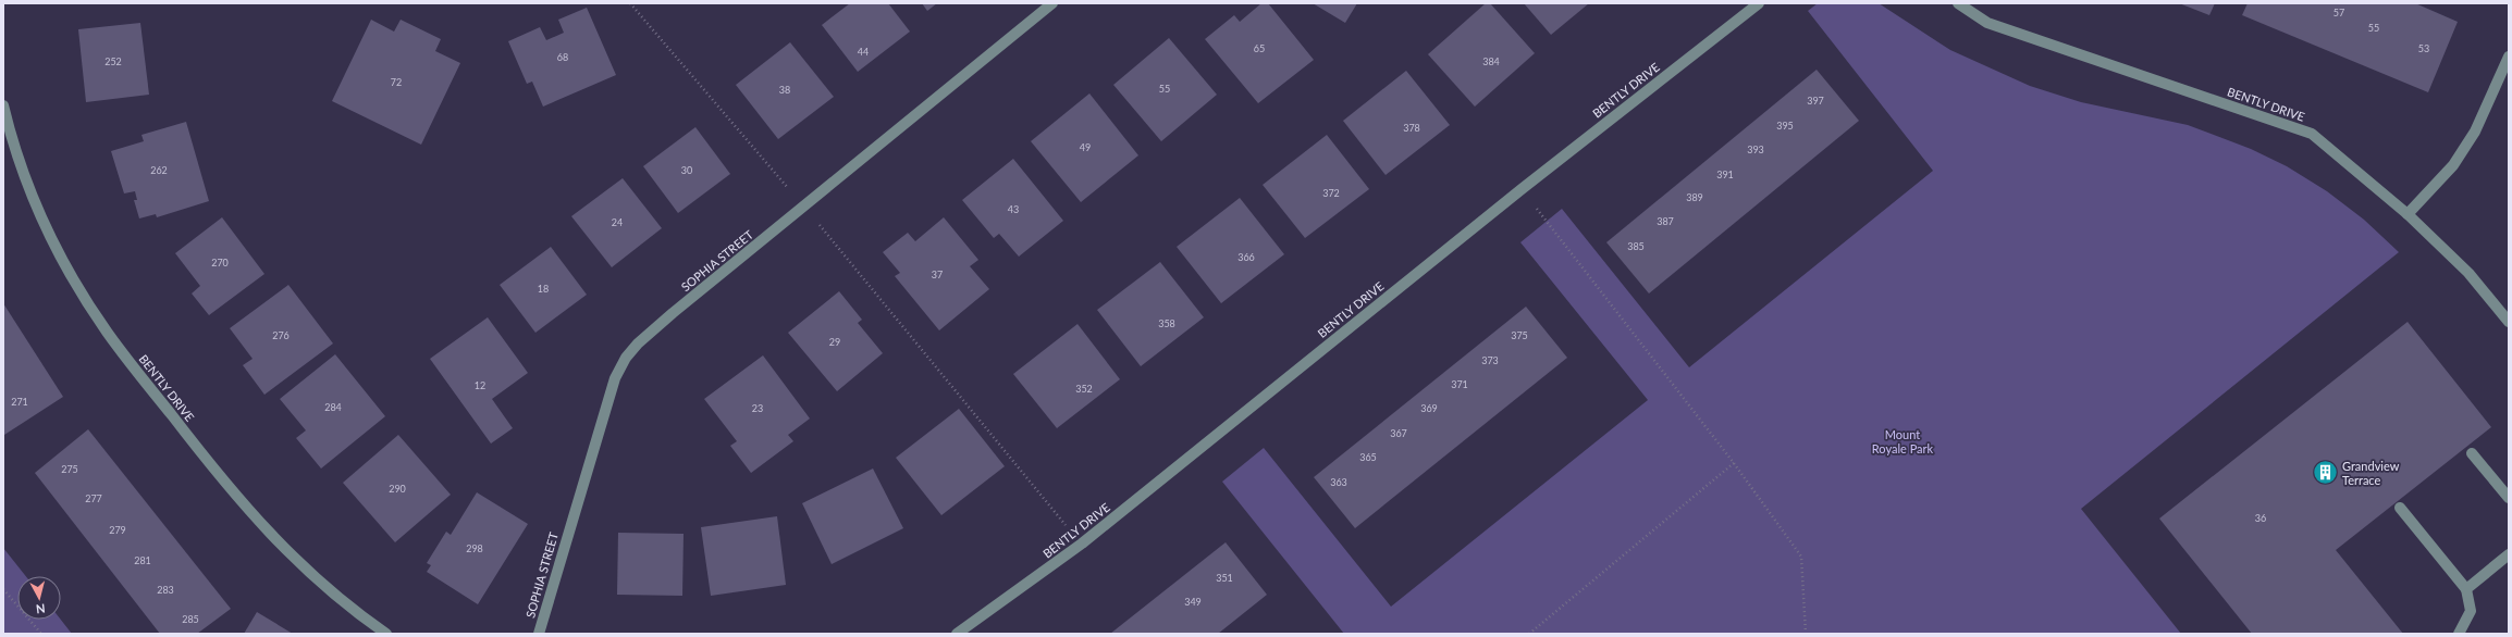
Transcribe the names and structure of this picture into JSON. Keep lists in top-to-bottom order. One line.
{"streets":{"street":["BENTLY DRIVE","SOPHIA STREET"]},"parks":["Mount Royale Park"],"places":{"building":["Grandview Terrace"]},"house_numbers":["57","55","65","53","44","68","252","384","72","55","38","397","395","378","49","393","262","30","391","372","389","43","387","24","385","366","270","37","18","358","276","375","29","373","371","12","352","271","284","23","369","367","365","275","363","290","277","36","279","298","281","351","283","349","285"],"north":"bottom"}
